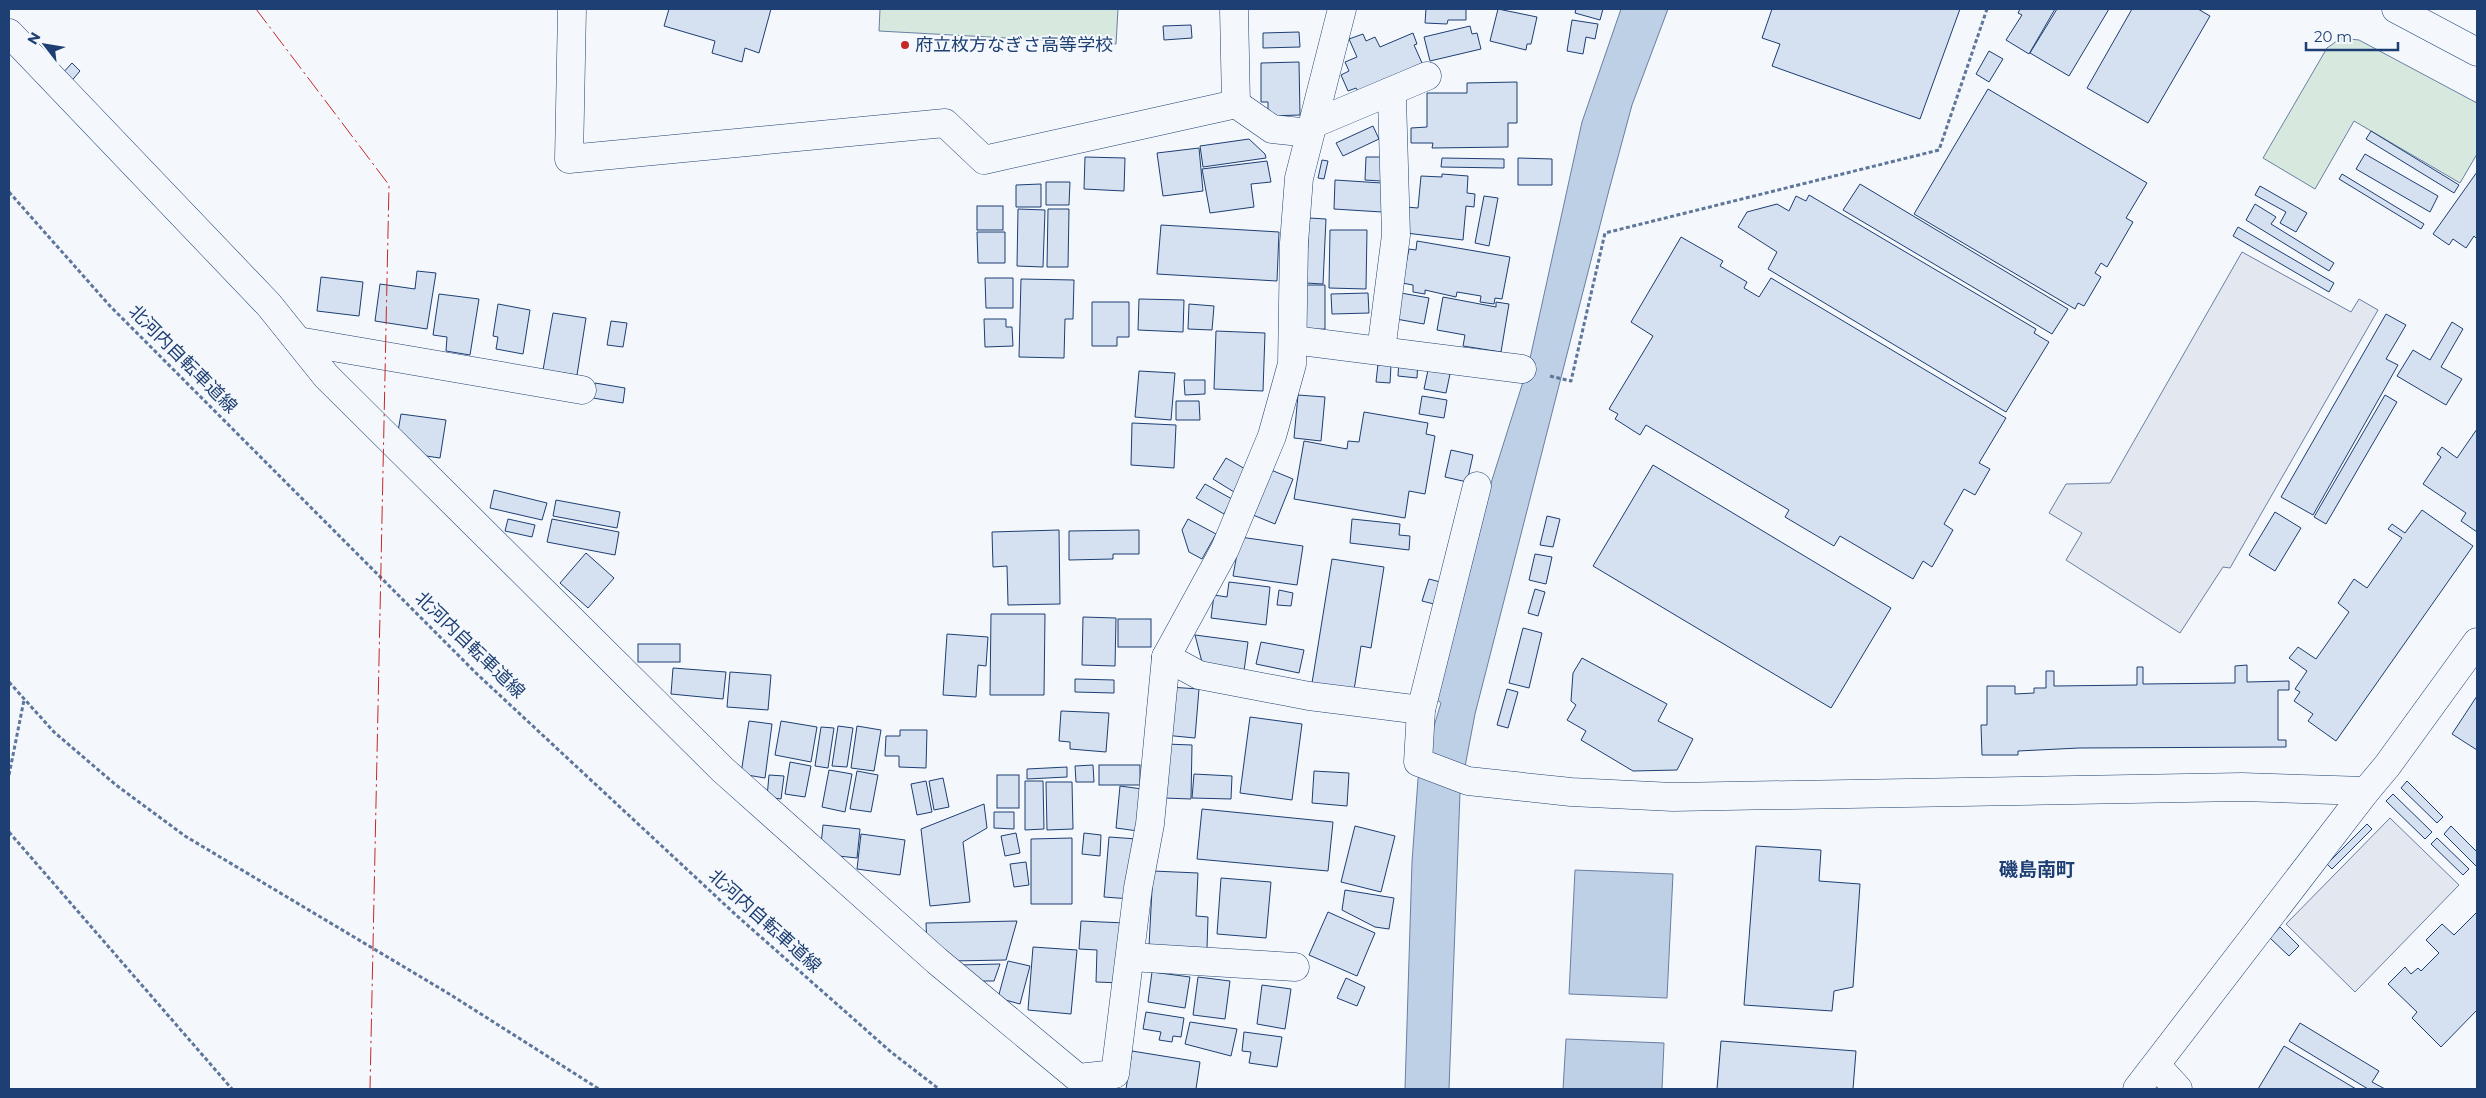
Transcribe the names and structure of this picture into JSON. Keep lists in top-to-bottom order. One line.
{"streets":{"path":["北河内自転車道線"]},"districts":["磯島南町"],"places":["府立枚方なぎさ高等学校"],"scale_bar":"20 m","north":"top left"}
